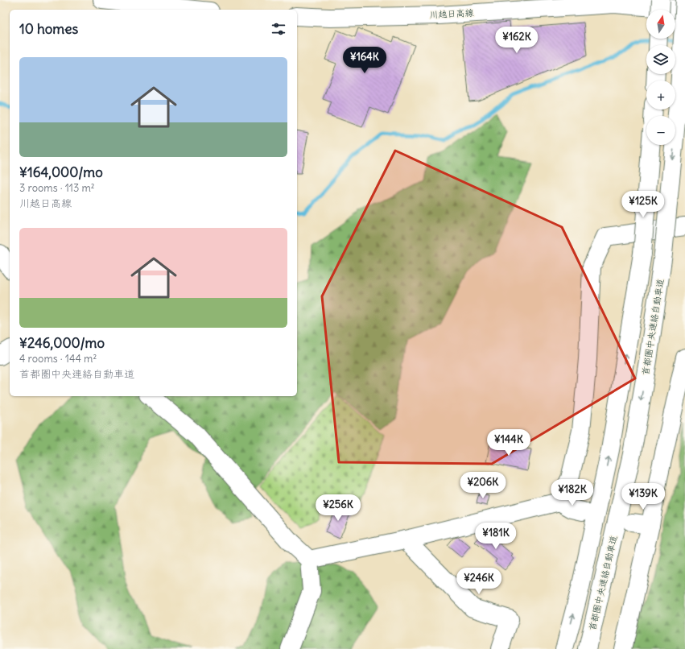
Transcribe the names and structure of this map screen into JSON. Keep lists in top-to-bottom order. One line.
{"streets":{"main road":["川越日高線","首都圏中央連絡自動車道"]},"north":"top","page":{"map_buttons":["+","−"],"heading":"10 homes","price":["¥162K","¥164K","¥125K","¥144K","¥206K","¥182K","¥139K","¥256K","¥181K","¥246K"],"list":[{"name":"¥164,000/mo","note":"3 rooms · 113 m² · 川越日高線"},{"name":"¥246,000/mo","note":"4 rooms · 144 m² · 首都圏中央連絡自動車道"}]}}
